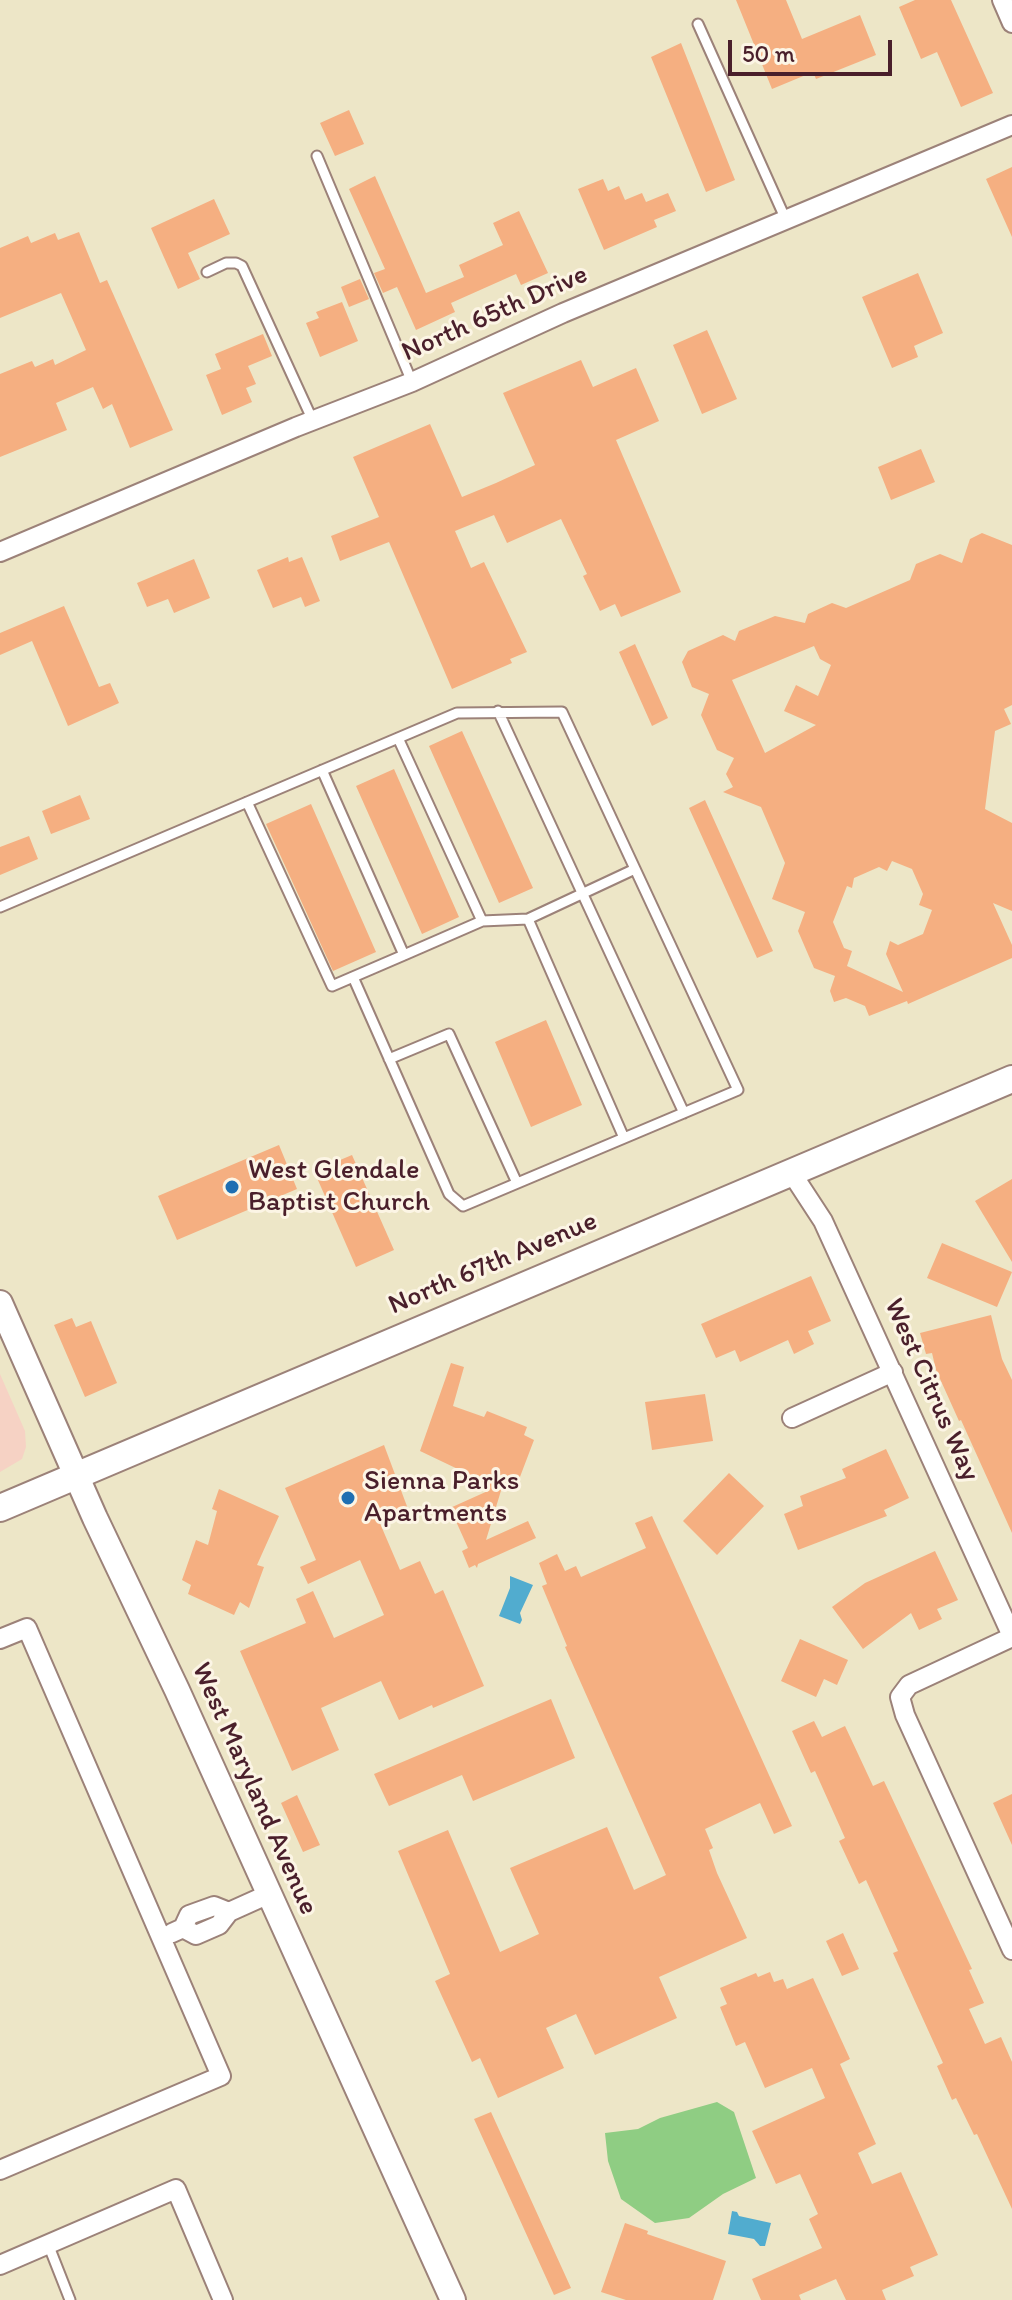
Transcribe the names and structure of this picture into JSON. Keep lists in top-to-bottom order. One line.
{"streets":{"main road":["North 67th Avenue"],"street":["North 65th Drive","West Citrus Way","West Maryland Avenue"]},"crossings":[["North 67th Avenue","West Citrus Way"],["North 67th Avenue","West Maryland Avenue"]],"places":["West Glendale Baptist Church","Sienna Parks Apartments"],"scale_bar":"50 m"}
